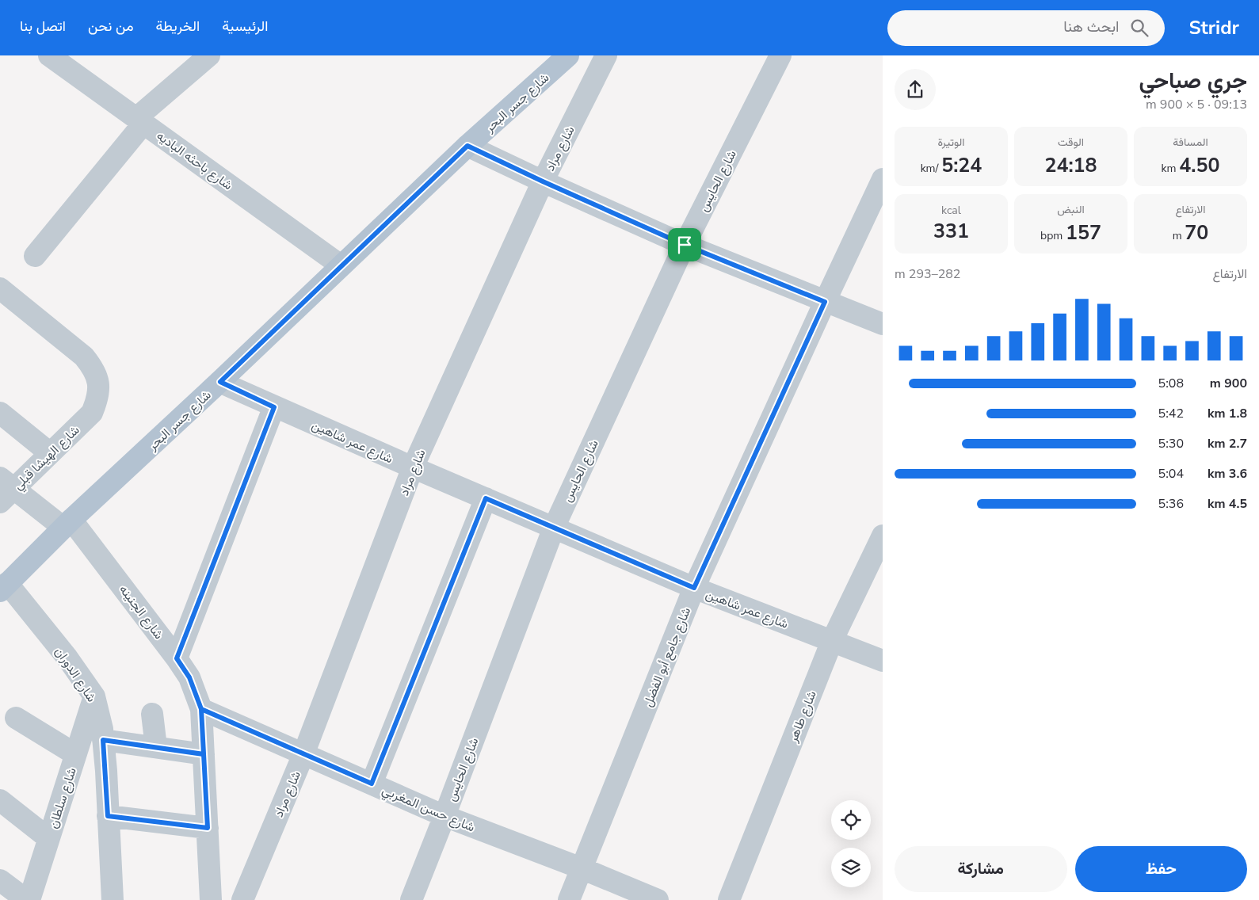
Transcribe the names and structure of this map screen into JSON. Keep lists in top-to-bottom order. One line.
{"streets":{"main road":["شارع جسر البحر"],"street":["شارع مراد","شارع باحثه الباديه","شارع الحايس","شارع عمر شاهين","شارع الهيشا قبلي","شارع الجنينه","شارع جامع أبو الفضل","شارع الدوران","شارع طاهر","شارع سلطان","شارع حسن المغربي"]},"crossings":[["شارع جسر البحر","شارع باحثه الباديه"],["شارع جسر البحر","شارع عمر شاهين"],["شارع جسر البحر","شارع الجنينه"],["شارع جسر البحر","شارع الدوران"],["شارع مراد","شارع عمر شاهين"],["شارع مراد","شارع حسن المغربي"],["شارع الحايس","شارع عمر شاهين"],["شارع الحايس","شارع حسن المغربي"],["شارع عمر شاهين","شارع جامع أبو الفضل"],["شارع عمر شاهين","شارع طاهر"],["شارع الهيشا قبلي","شارع الجنينه"],["شارع الجنينه","شارع حسن المغربي"],["شارع جامع أبو الفضل","شارع حسن المغربي"],["شارع الدوران","شارع سلطان"]],"page":{"header":"Stridr","search":"ابحث هنا","nav":["الرئيسية","الخريطة","من نحن","اتصل بنا"],"heading":["جري صباحي","09:13 · 5 × 900 m"],"stats":[["المسافة","4.50 km"],["الوقت","24:18"],["الوتيرة","5:24 /km"],["الارتفاع","70 m"],["النبض","157 bpm"],["kcal","331"]],"chart":["الارتفاع","282–293 m"],"list":[{"name":"900 m","note":"5:08"},{"name":"1.8 km","note":"5:42"},{"name":"2.7 km","note":"5:30"},{"name":"3.6 km","note":"5:04"},{"name":"4.5 km","note":"5:36"}],"buttons":["حفظ","مشاركة"]}}
